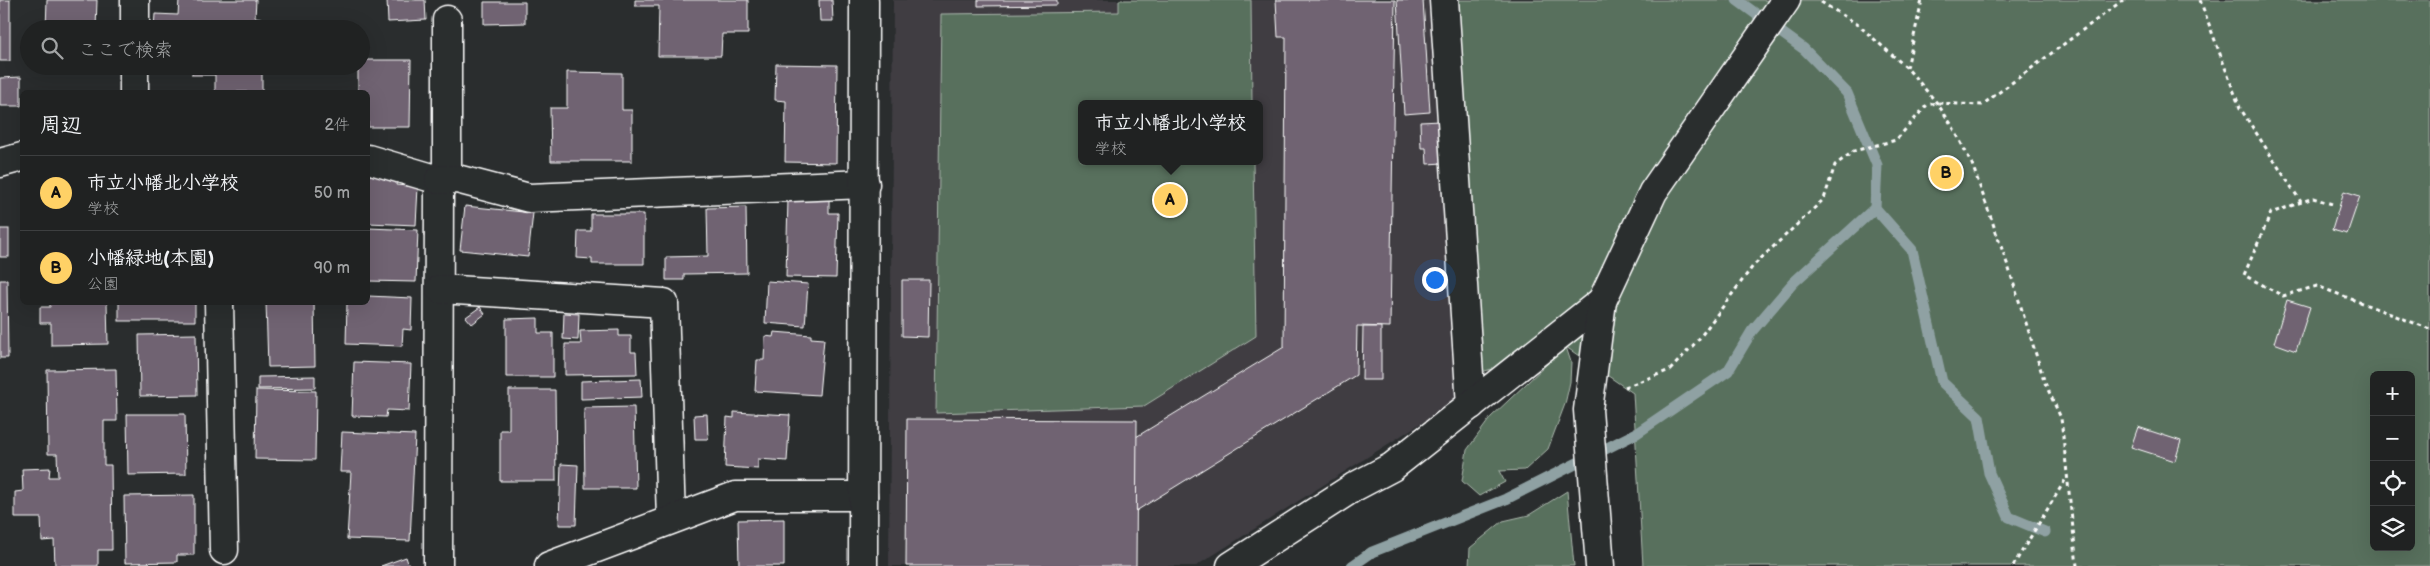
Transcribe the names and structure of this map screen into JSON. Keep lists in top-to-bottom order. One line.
{"page":{"search":"ここで検索","heading":["周辺","2件"],"popup":["市立小幡北小学校","学校"],"pins":["B","A"],"list":[{"mark":"A","name":"市立小幡北小学校","note":"学校","value":"50 m"},{"mark":"B","name":"小幡緑地(本園)","note":"公園","value":"90 m"}],"map_buttons":["+","−"]}}
